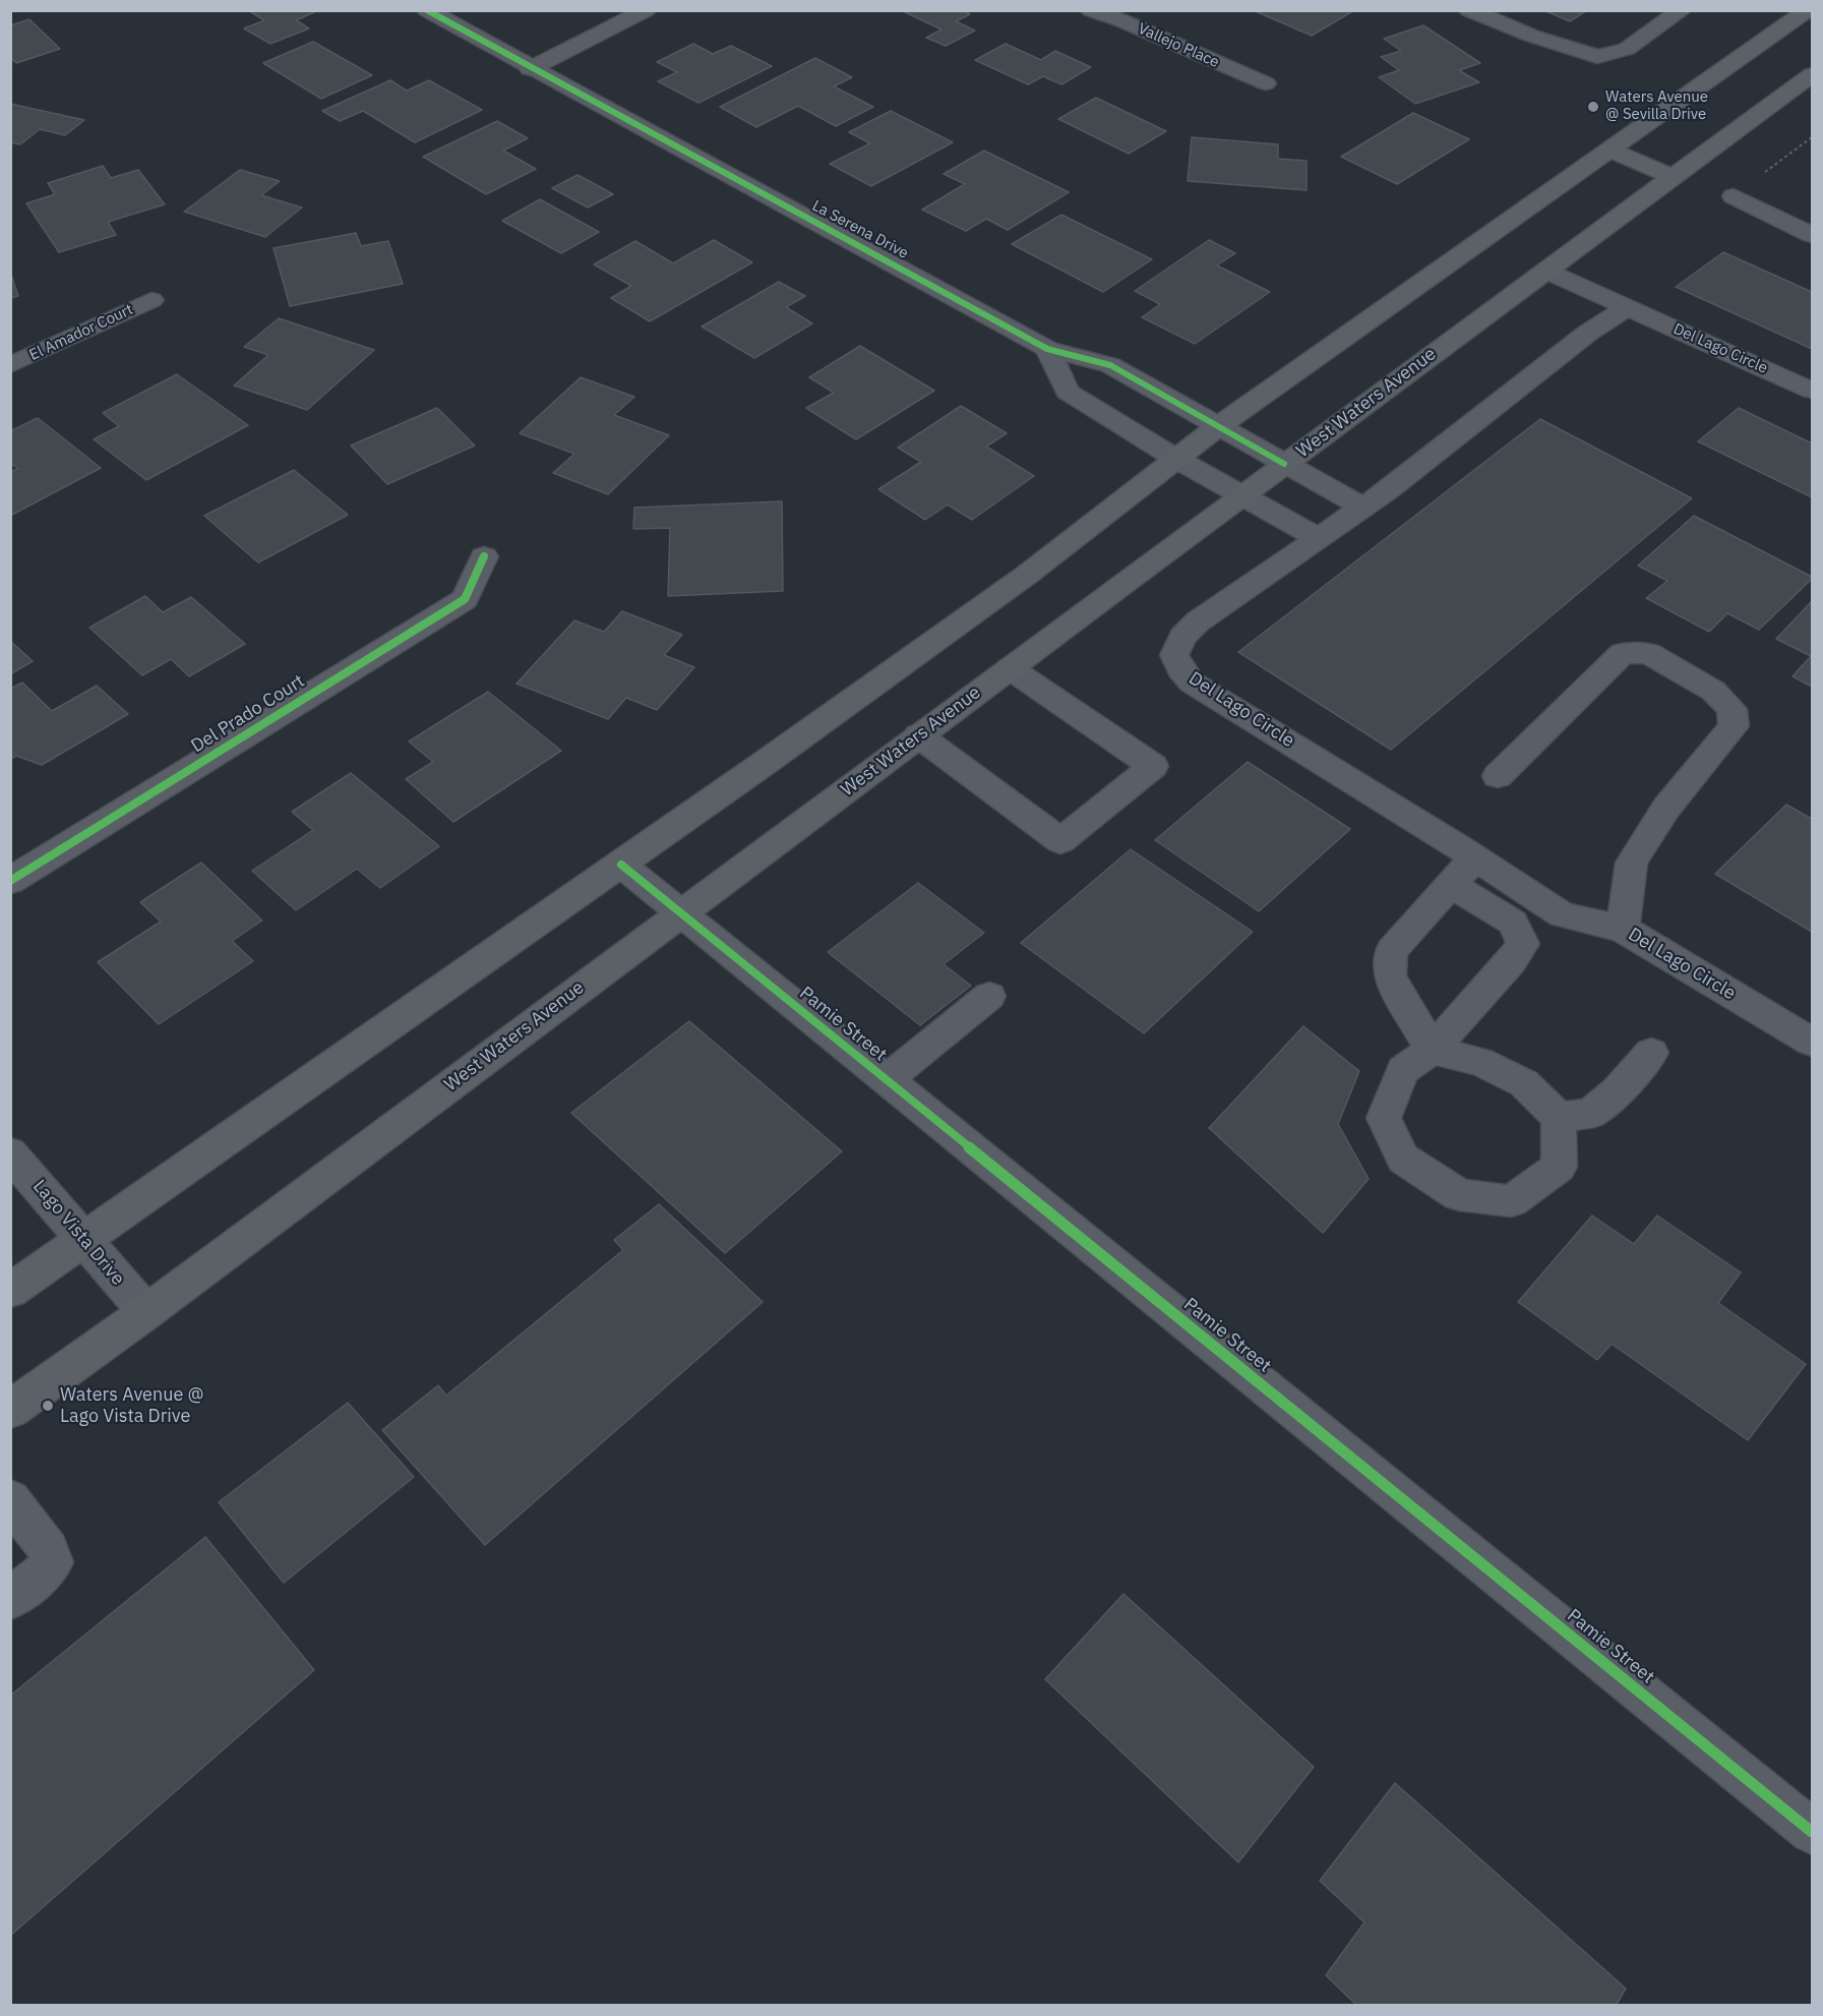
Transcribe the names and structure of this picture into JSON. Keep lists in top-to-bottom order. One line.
{"streets":{"main road":["West Waters Avenue"],"street":["Vallejo Place","La Serena Drive","El Amador Court","Del Lago Circle","Del Prado Court","Pamie Street","Lago Vista Drive"]},"crossings":[["La Serena Drive","Del Lago Circle"],["La Serena Drive","West Waters Avenue"],["Del Lago Circle","West Waters Avenue"],["West Waters Avenue","Pamie Street"],["West Waters Avenue","Lago Vista Drive"]],"places":["Waters Avenue @ Sevilla Drive","Waters Avenue @ Lago Vista Drive"]}
